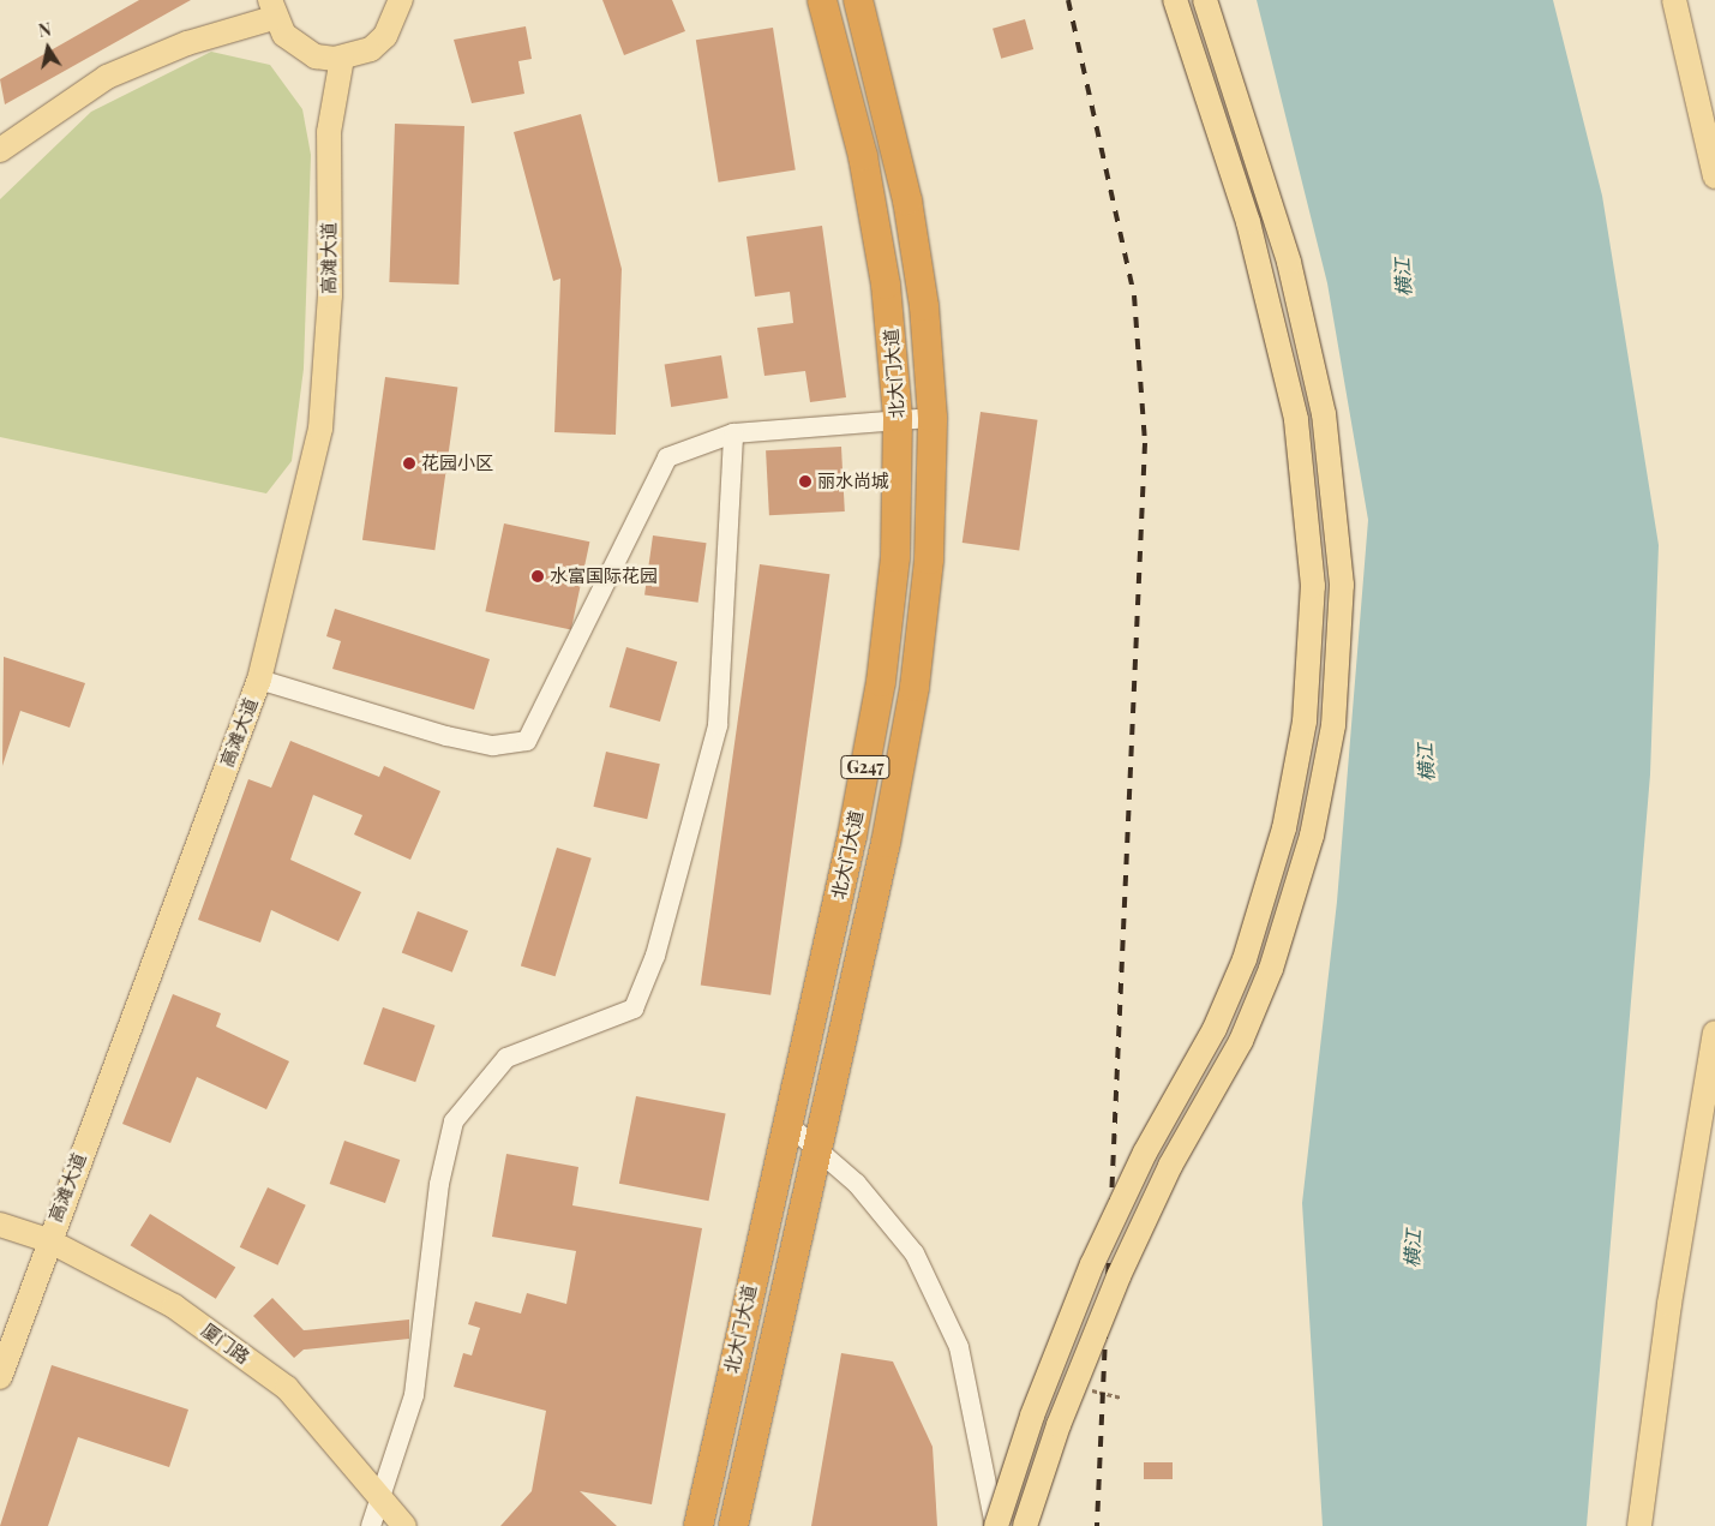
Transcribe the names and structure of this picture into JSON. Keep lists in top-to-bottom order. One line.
{"streets":{"highway":["北大门大道","G247"],"main road":["高滩大道","厦门路"]},"crossings":[["高滩大道","厦门路"]],"water":["横江"],"places":["花园小区","丽水尚城","水富国际花园"],"north":"top"}
